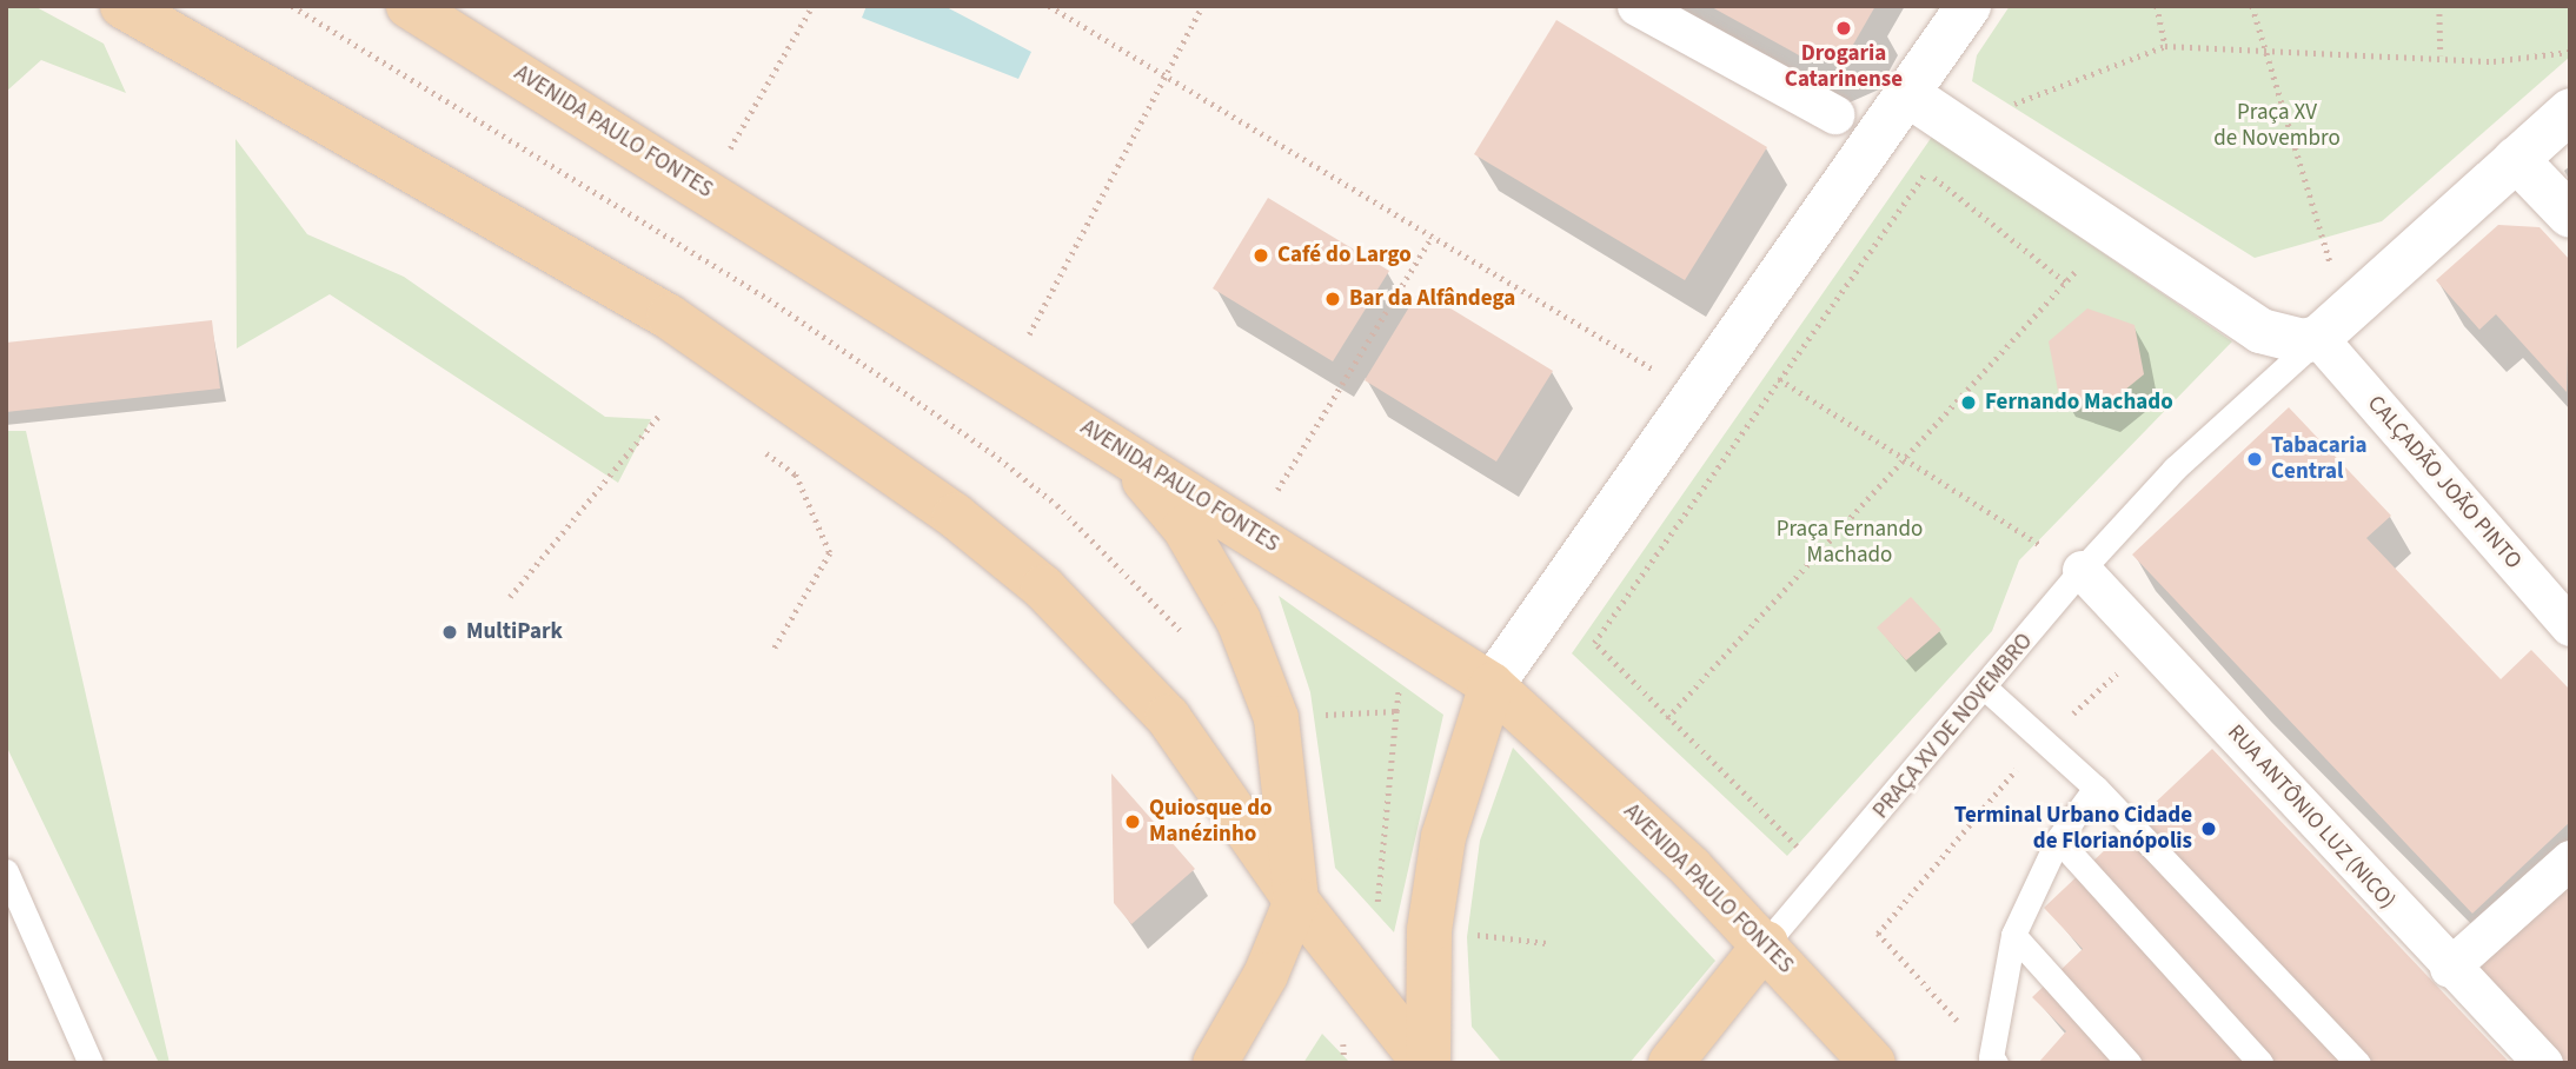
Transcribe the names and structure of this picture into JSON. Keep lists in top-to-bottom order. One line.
{"streets":{"main road":["AVENIDA PAULO FONTES","PRAÇA XV DE NOVEMBRO"],"street":["CALÇADÃO JOÃO PINTO","RUA ANTÔNIO LUZ (NICO)"]},"crossings":[["AVENIDA PAULO FONTES","PRAÇA XV DE NOVEMBRO"],["CALÇADÃO JOÃO PINTO","PRAÇA XV DE NOVEMBRO"],["PRAÇA XV DE NOVEMBRO","RUA ANTÔNIO LUZ (NICO)"]],"parks":["Praça XV de Novembro","Praça Fernando Machado"],"places":["Drogaria Catarinense","Café do Largo","Bar da Alfândega","Fernando Machado","Tabacaria Central","MultiPark","Quiosque do Manézinho","Terminal Urbano Cidade de Florianópolis"]}
